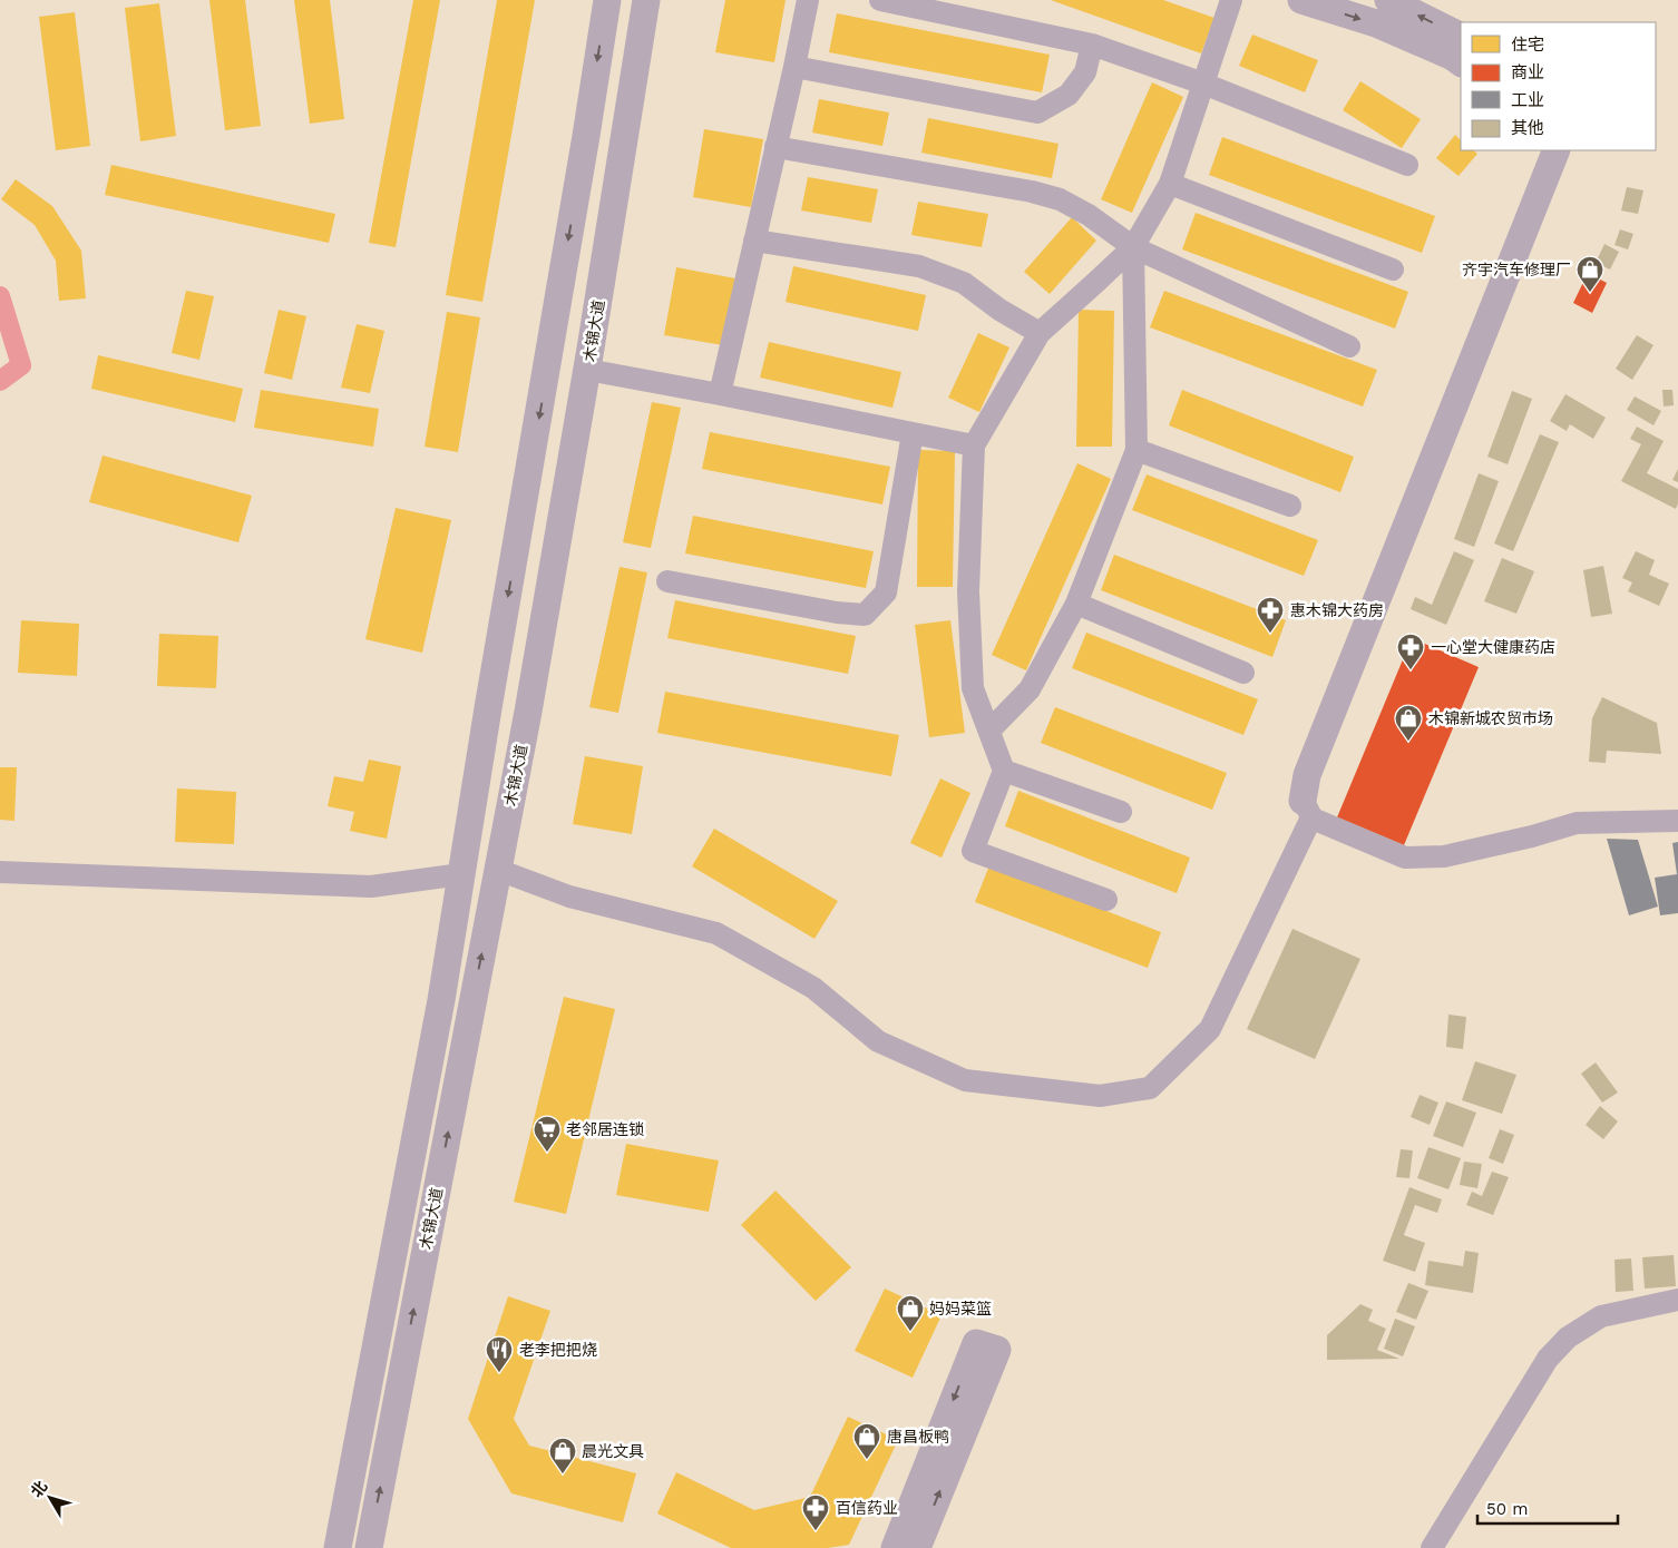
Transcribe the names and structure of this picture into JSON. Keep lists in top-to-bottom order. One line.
{"streets":{"street":["木锦大道"]},"places":{"shop":["齐宇汽车修理厂","木锦新城农贸市场","妈妈菜篮","唐昌板鸭","晨光文具"],"pharmacy":["惠木锦大药房","一心堂大健康药店","百信药业"],"supermarket":["老邻居连锁"],"restaurant":["老李把把烧"]},"legend":["住宅","商业","工业","其他"],"scale_bar":"50 m","north":"top left"}
